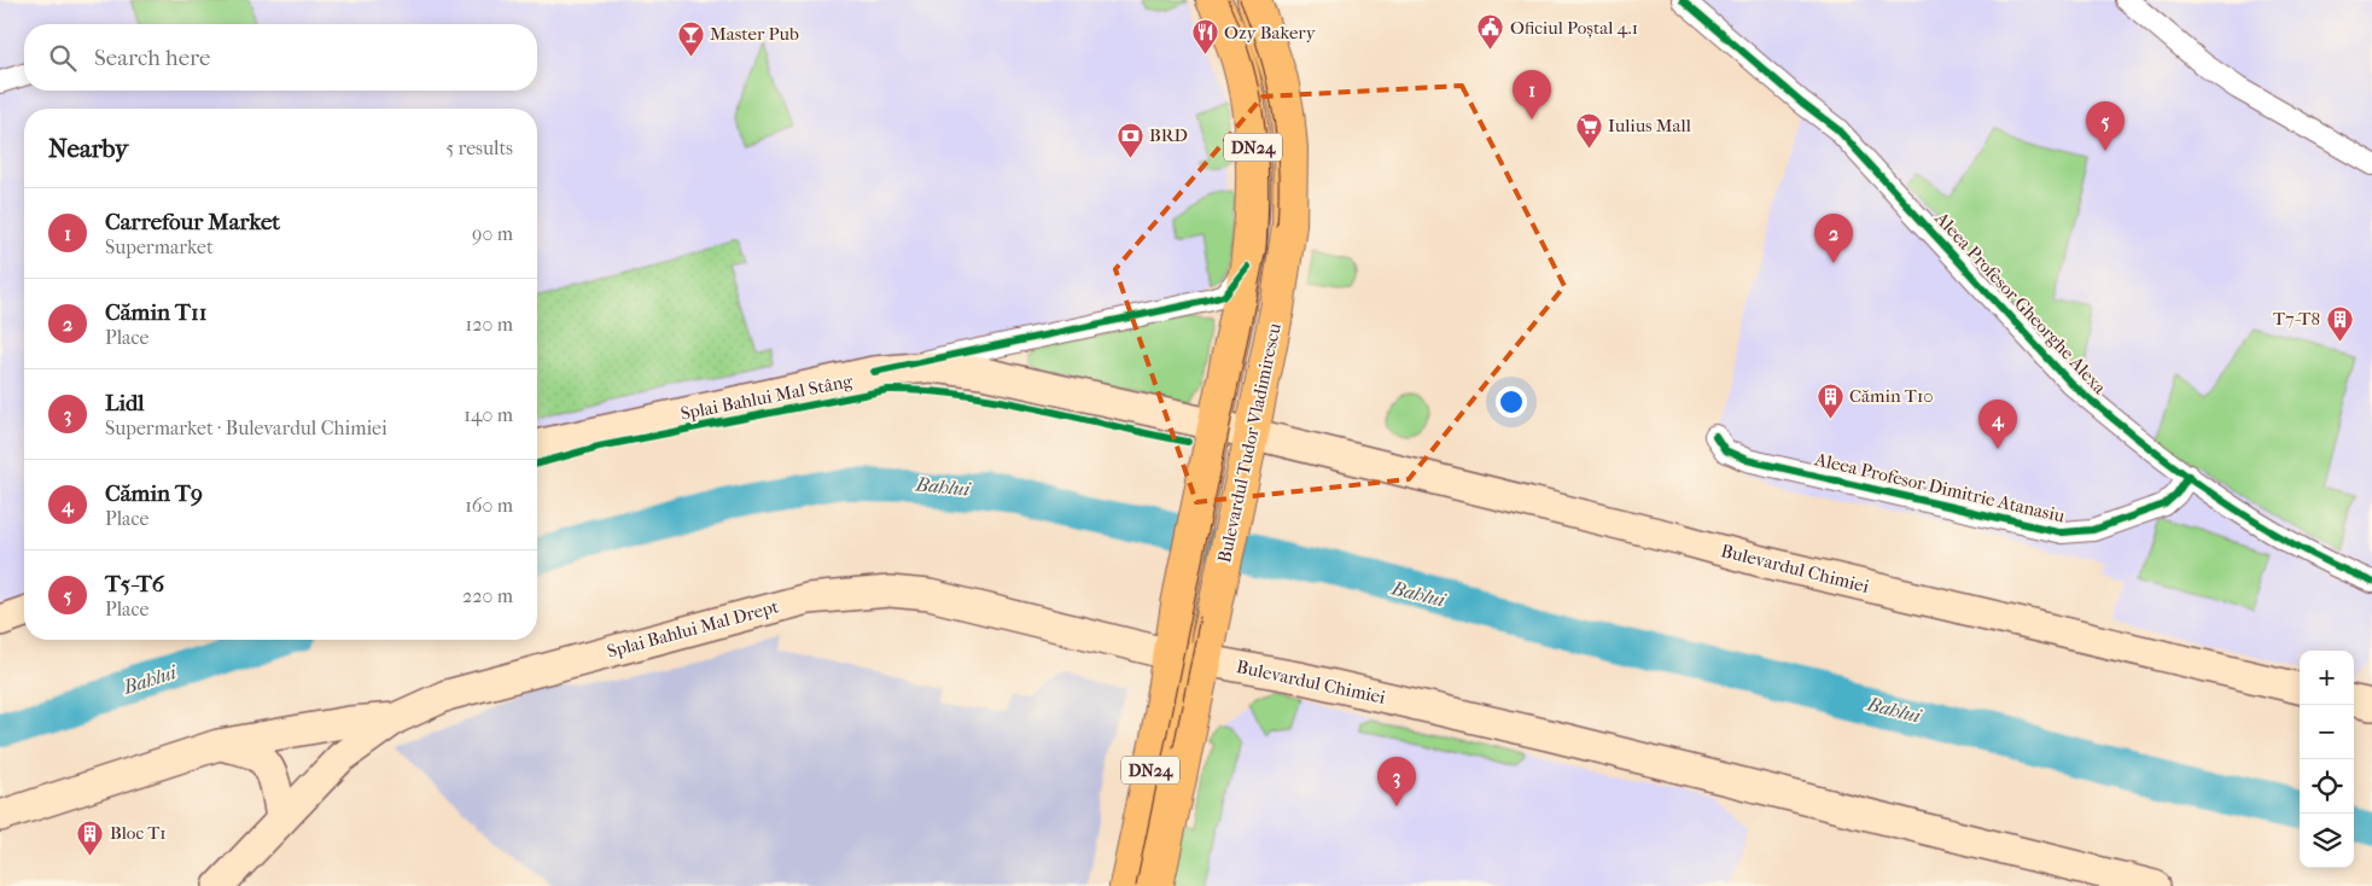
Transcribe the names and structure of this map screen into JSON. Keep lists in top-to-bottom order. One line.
{"streets":{"main road":["DN24","Bulevardul Tudor Vladimirescu","Bulevardul Chimiei","Splai Bahlui Mal Drept"],"street":["Aleea Profesor Gheorghe Alexa","Aleea Profesor Dimitrie Atanasiu"],"cycle path":["Splai Bahlui Mal Stâng"]},"crossings":[["Aleea Profesor Gheorghe Alexa","Aleea Profesor Dimitrie Atanasiu"],["Bulevardul Tudor Vladimirescu","Bulevardul Chimiei"],["Bulevardul Tudor Vladimirescu","Splai Bahlui Mal Drept"],["Bulevardul Chimiei","Splai Bahlui Mal Drept"]],"water":["Bahlui"],"places":{"public building":["Oficiul Poștal 4.1"],"restaurant":["Ozy Bakery"],"bar":["Master Pub"],"supermarket":["Iulius Mall"],"bank":["BRD"],"building":["T7-T8","Cămin T10","Bloc T1"]},"page":{"search":"Search here","pins":["1","5","2","4","3"],"heading":["Nearby","5 results"],"list":[{"mark":"1","name":"Carrefour Market","note":"Supermarket","value":"90 m"},{"mark":"2","name":"Cămin T11","note":"Place","value":"120 m"},{"mark":"3","name":"Lidl","note":"Supermarket · Bulevardul Chimiei","value":"140 m"},{"mark":"4","name":"Cămin T9","note":"Place","value":"160 m"},{"mark":"5","name":"T5-T6","note":"Place","value":"220 m"}],"map_buttons":["+","−"]}}
